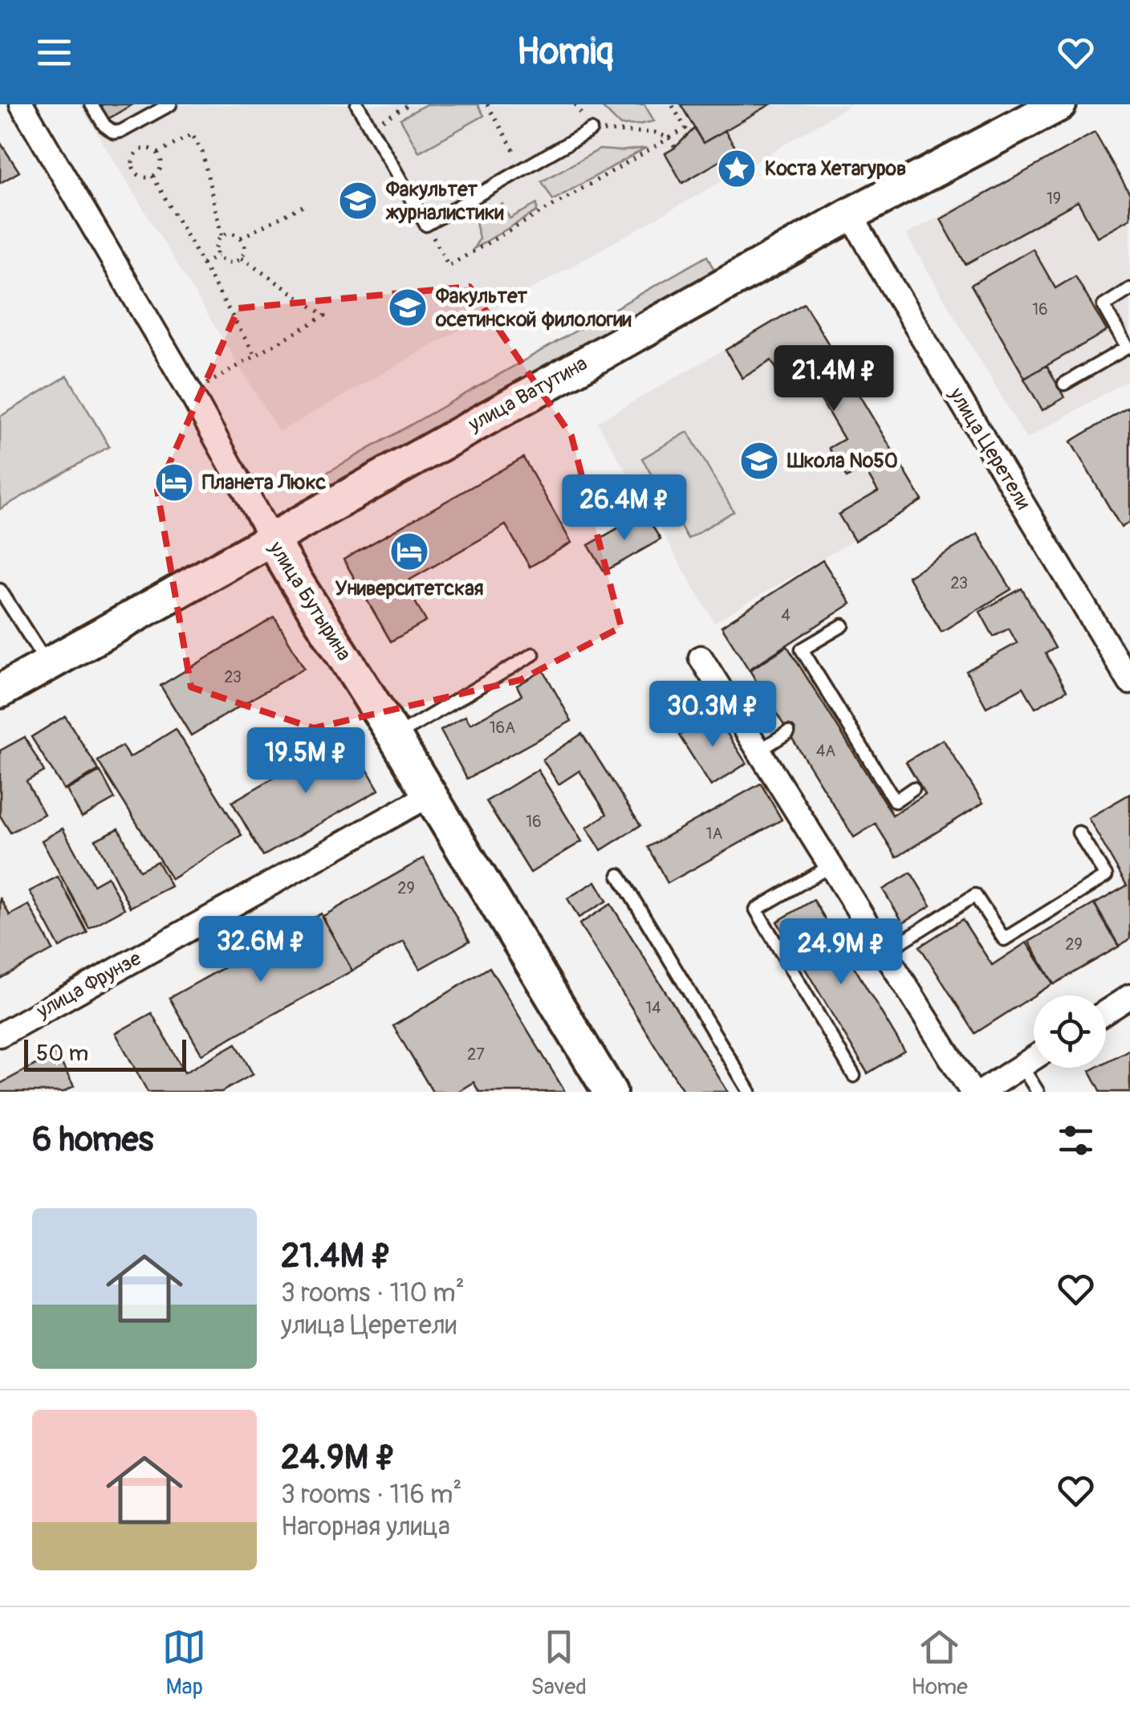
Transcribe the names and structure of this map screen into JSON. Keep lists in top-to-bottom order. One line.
{"streets":{"main road":["улица Ватутина","улица Бутырина"],"street":["улица Церетели","улица Фрунзе"]},"crossings":[["улица Ватутина","улица Церетели"],["улица Ватутина","улица Бутырина"],["улица Бутырина","улица Фрунзе"]],"places":{"place":["Коста Хетагуров"],"school or university":["Факультет журналистики","Факультет осетинской филологии","Школа №50"],"hotel":["Планета Люкс","Университетская"]},"house_numbers":["19","16","23","4","23","16А","4А","16","1А","29","29","14","27"],"scale_bar":"50 m","page":{"header":"Homiq","price":["21.4M ₽","26.4M ₽","30.3M ₽","19.5M ₽","32.6M ₽","24.9M ₽"],"scale":"50 m","heading":"6 homes","list":[{"name":"21.4M ₽","note":"3 rooms · 110 m² · улица Церетели"},{"name":"24.9M ₽","note":"3 rooms · 116 m² · Нагорная улица"}],"tabs":["Map","Saved","Home"]}}
